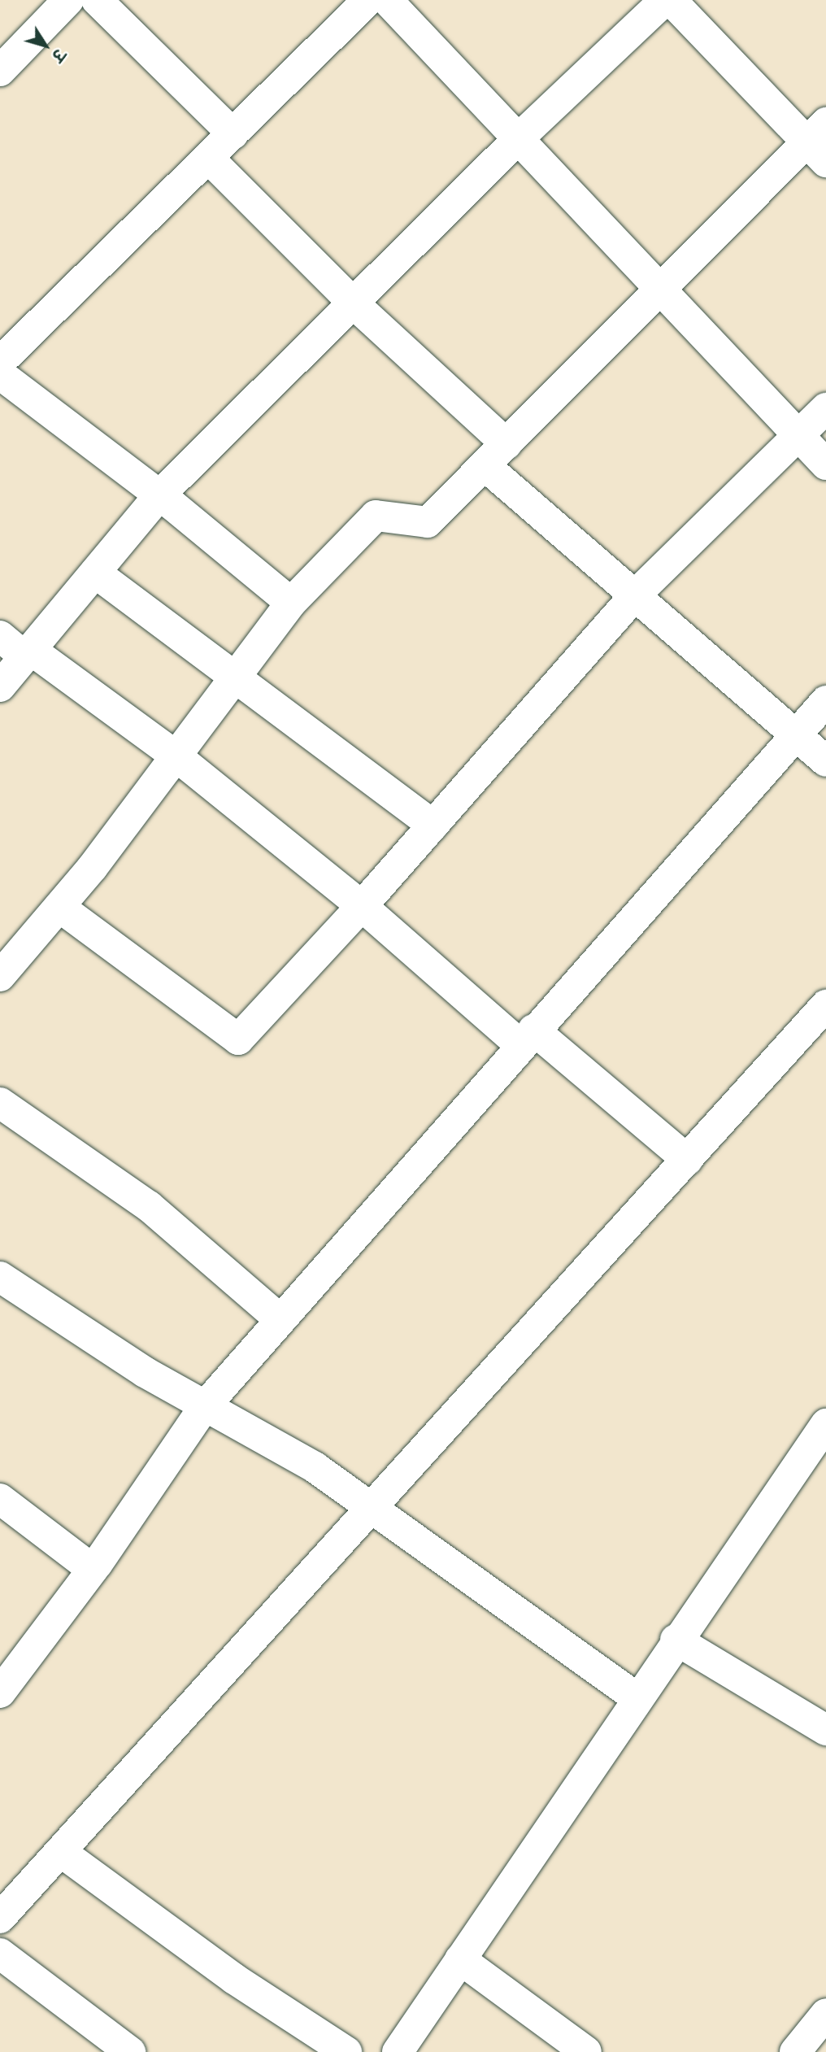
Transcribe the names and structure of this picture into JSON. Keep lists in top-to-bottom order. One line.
{"north":"bottom right"}
